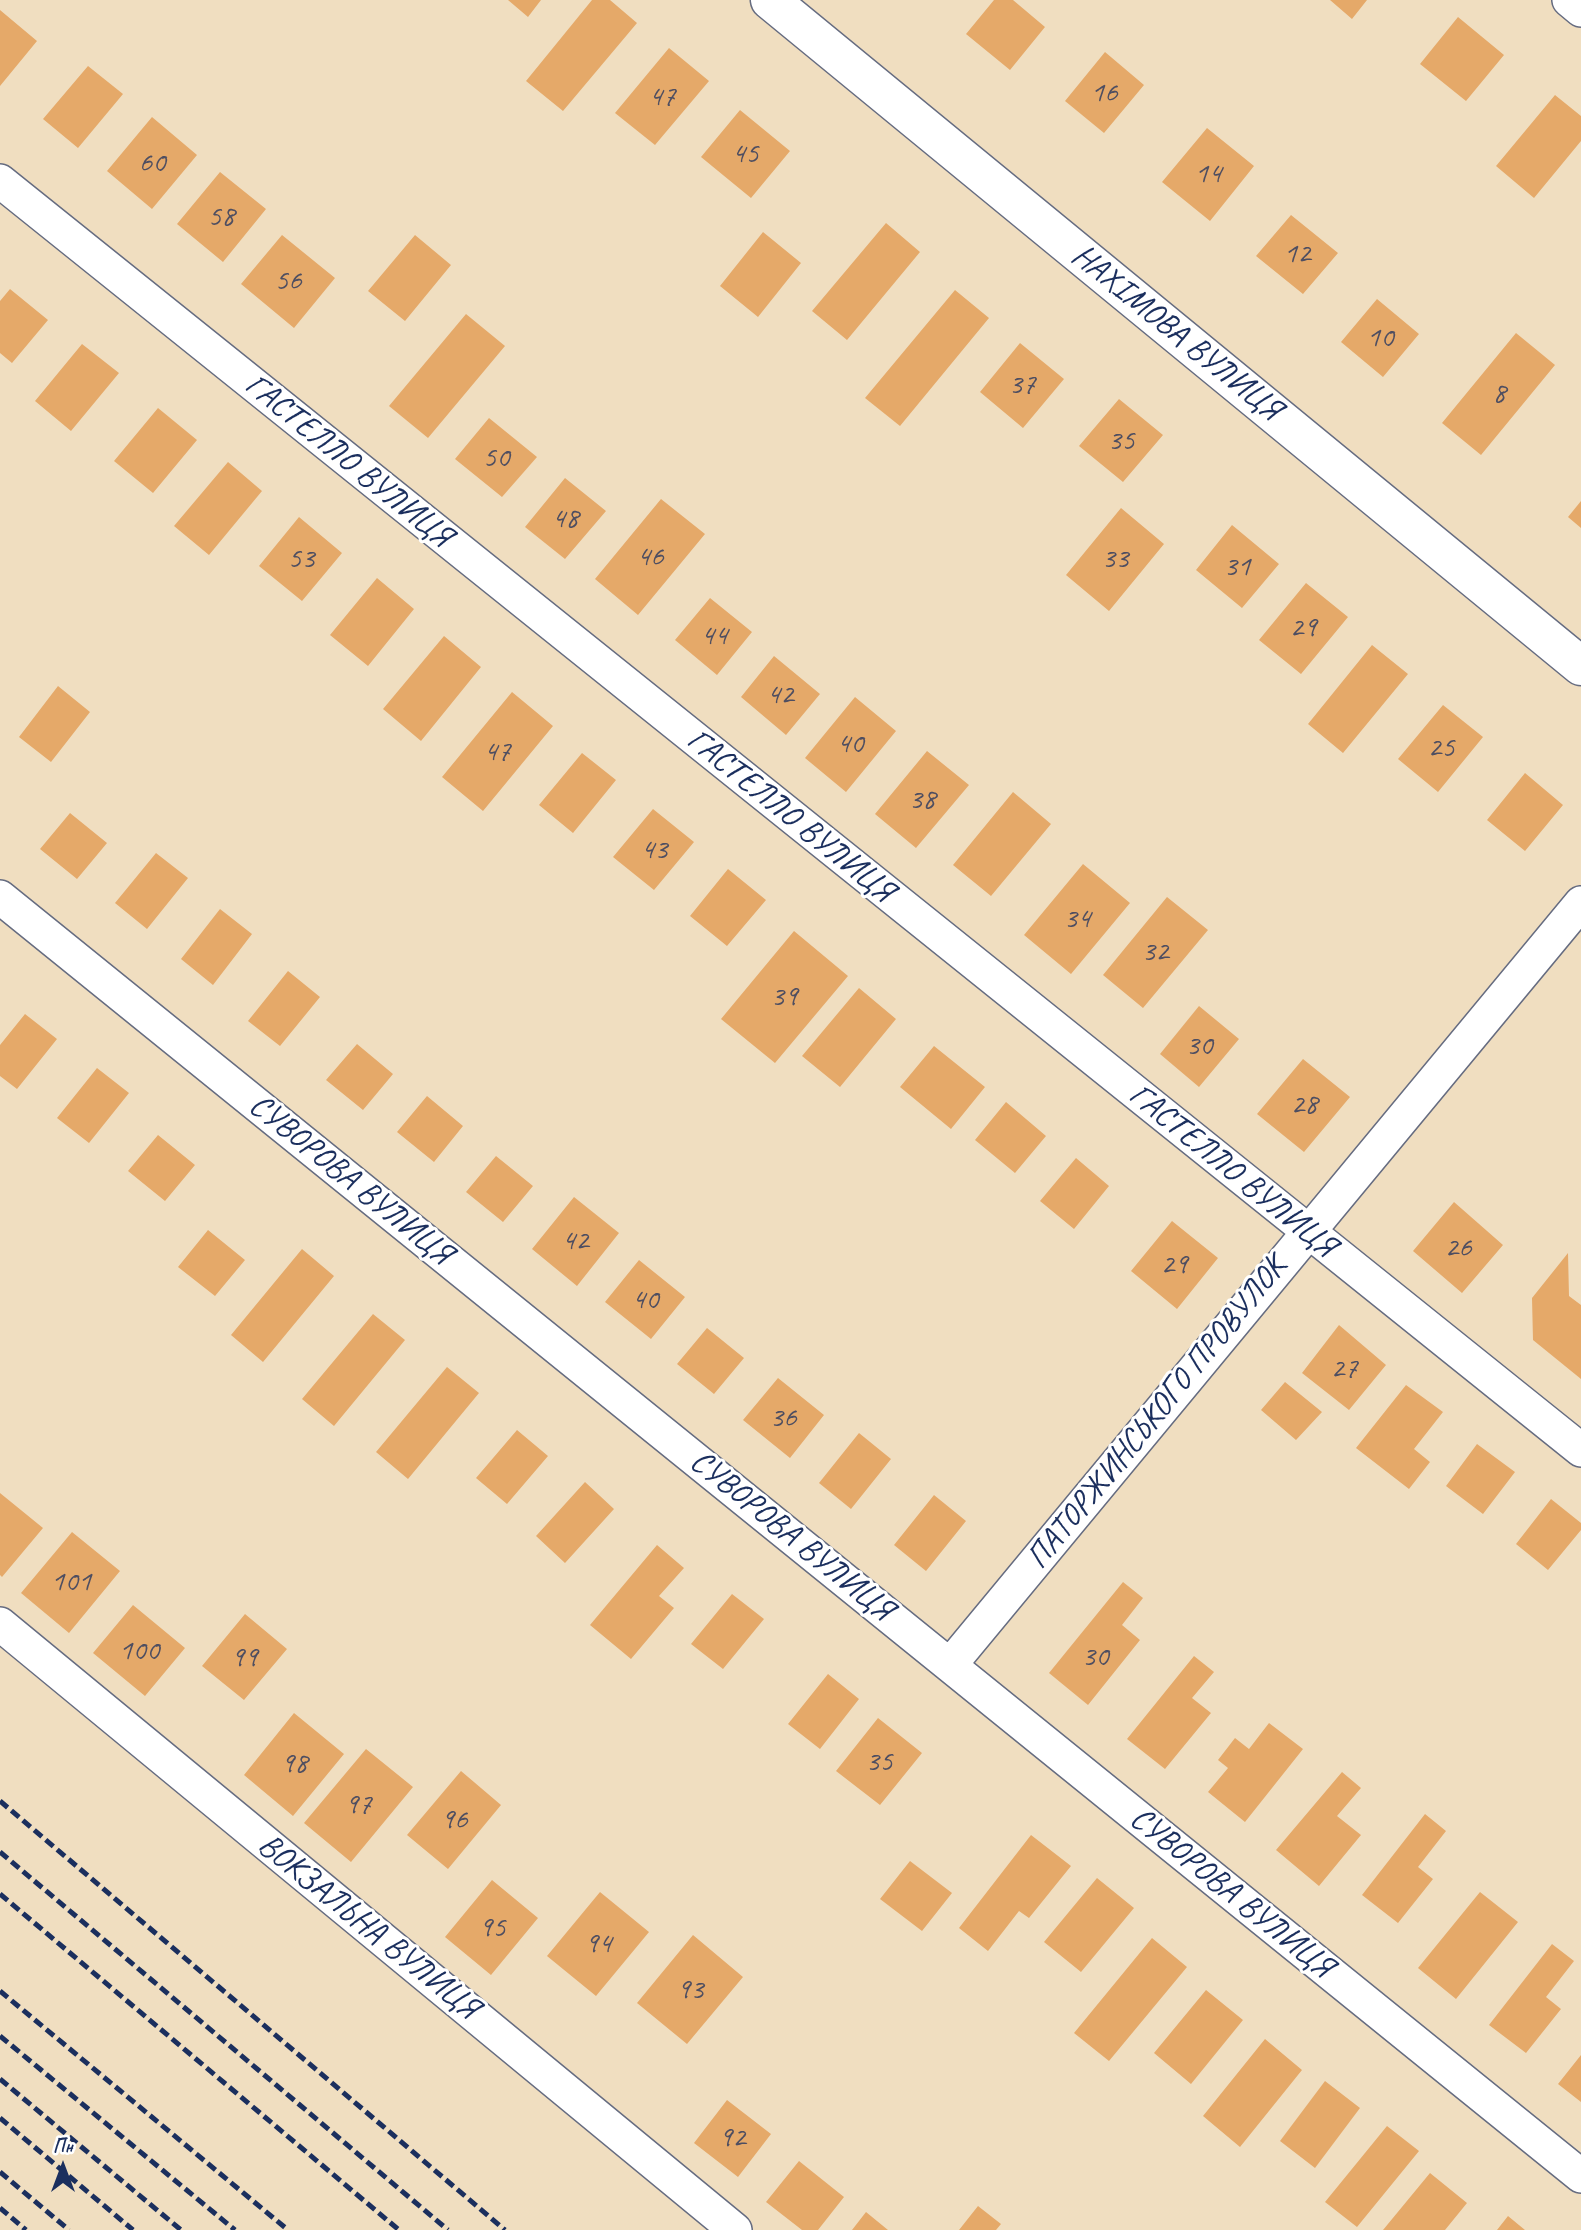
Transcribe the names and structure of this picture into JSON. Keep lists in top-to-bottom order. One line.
{"streets":{"main road":["НАХІМОВА ВУЛИЦЯ"],"street":["ГАСТЕЛЛО ВУЛИЦЯ","СУВОРОВА ВУЛИЦЯ","ПАТОРЖИНСЬКОГО ПРОВУЛОК","ВОКЗАЛЬНА ВУЛИЦЯ"]},"crossings":[["ГАСТЕЛЛО ВУЛИЦЯ","ПАТОРЖИНСЬКОГО ПРОВУЛОК"],["СУВОРОВА ВУЛИЦЯ","ПАТОРЖИНСЬКОГО ПРОВУЛОК"]],"house_numbers":["16","47","45","60","14","58","12","56","10","37","8","35","50","48","46","53","33","31","29","44","42","40","25","47","38","43","34","32","39","30","28","42","26","29","40","27","36","101","100","30","99","35","98","97","96","95","94","93","92"],"north":"top"}
